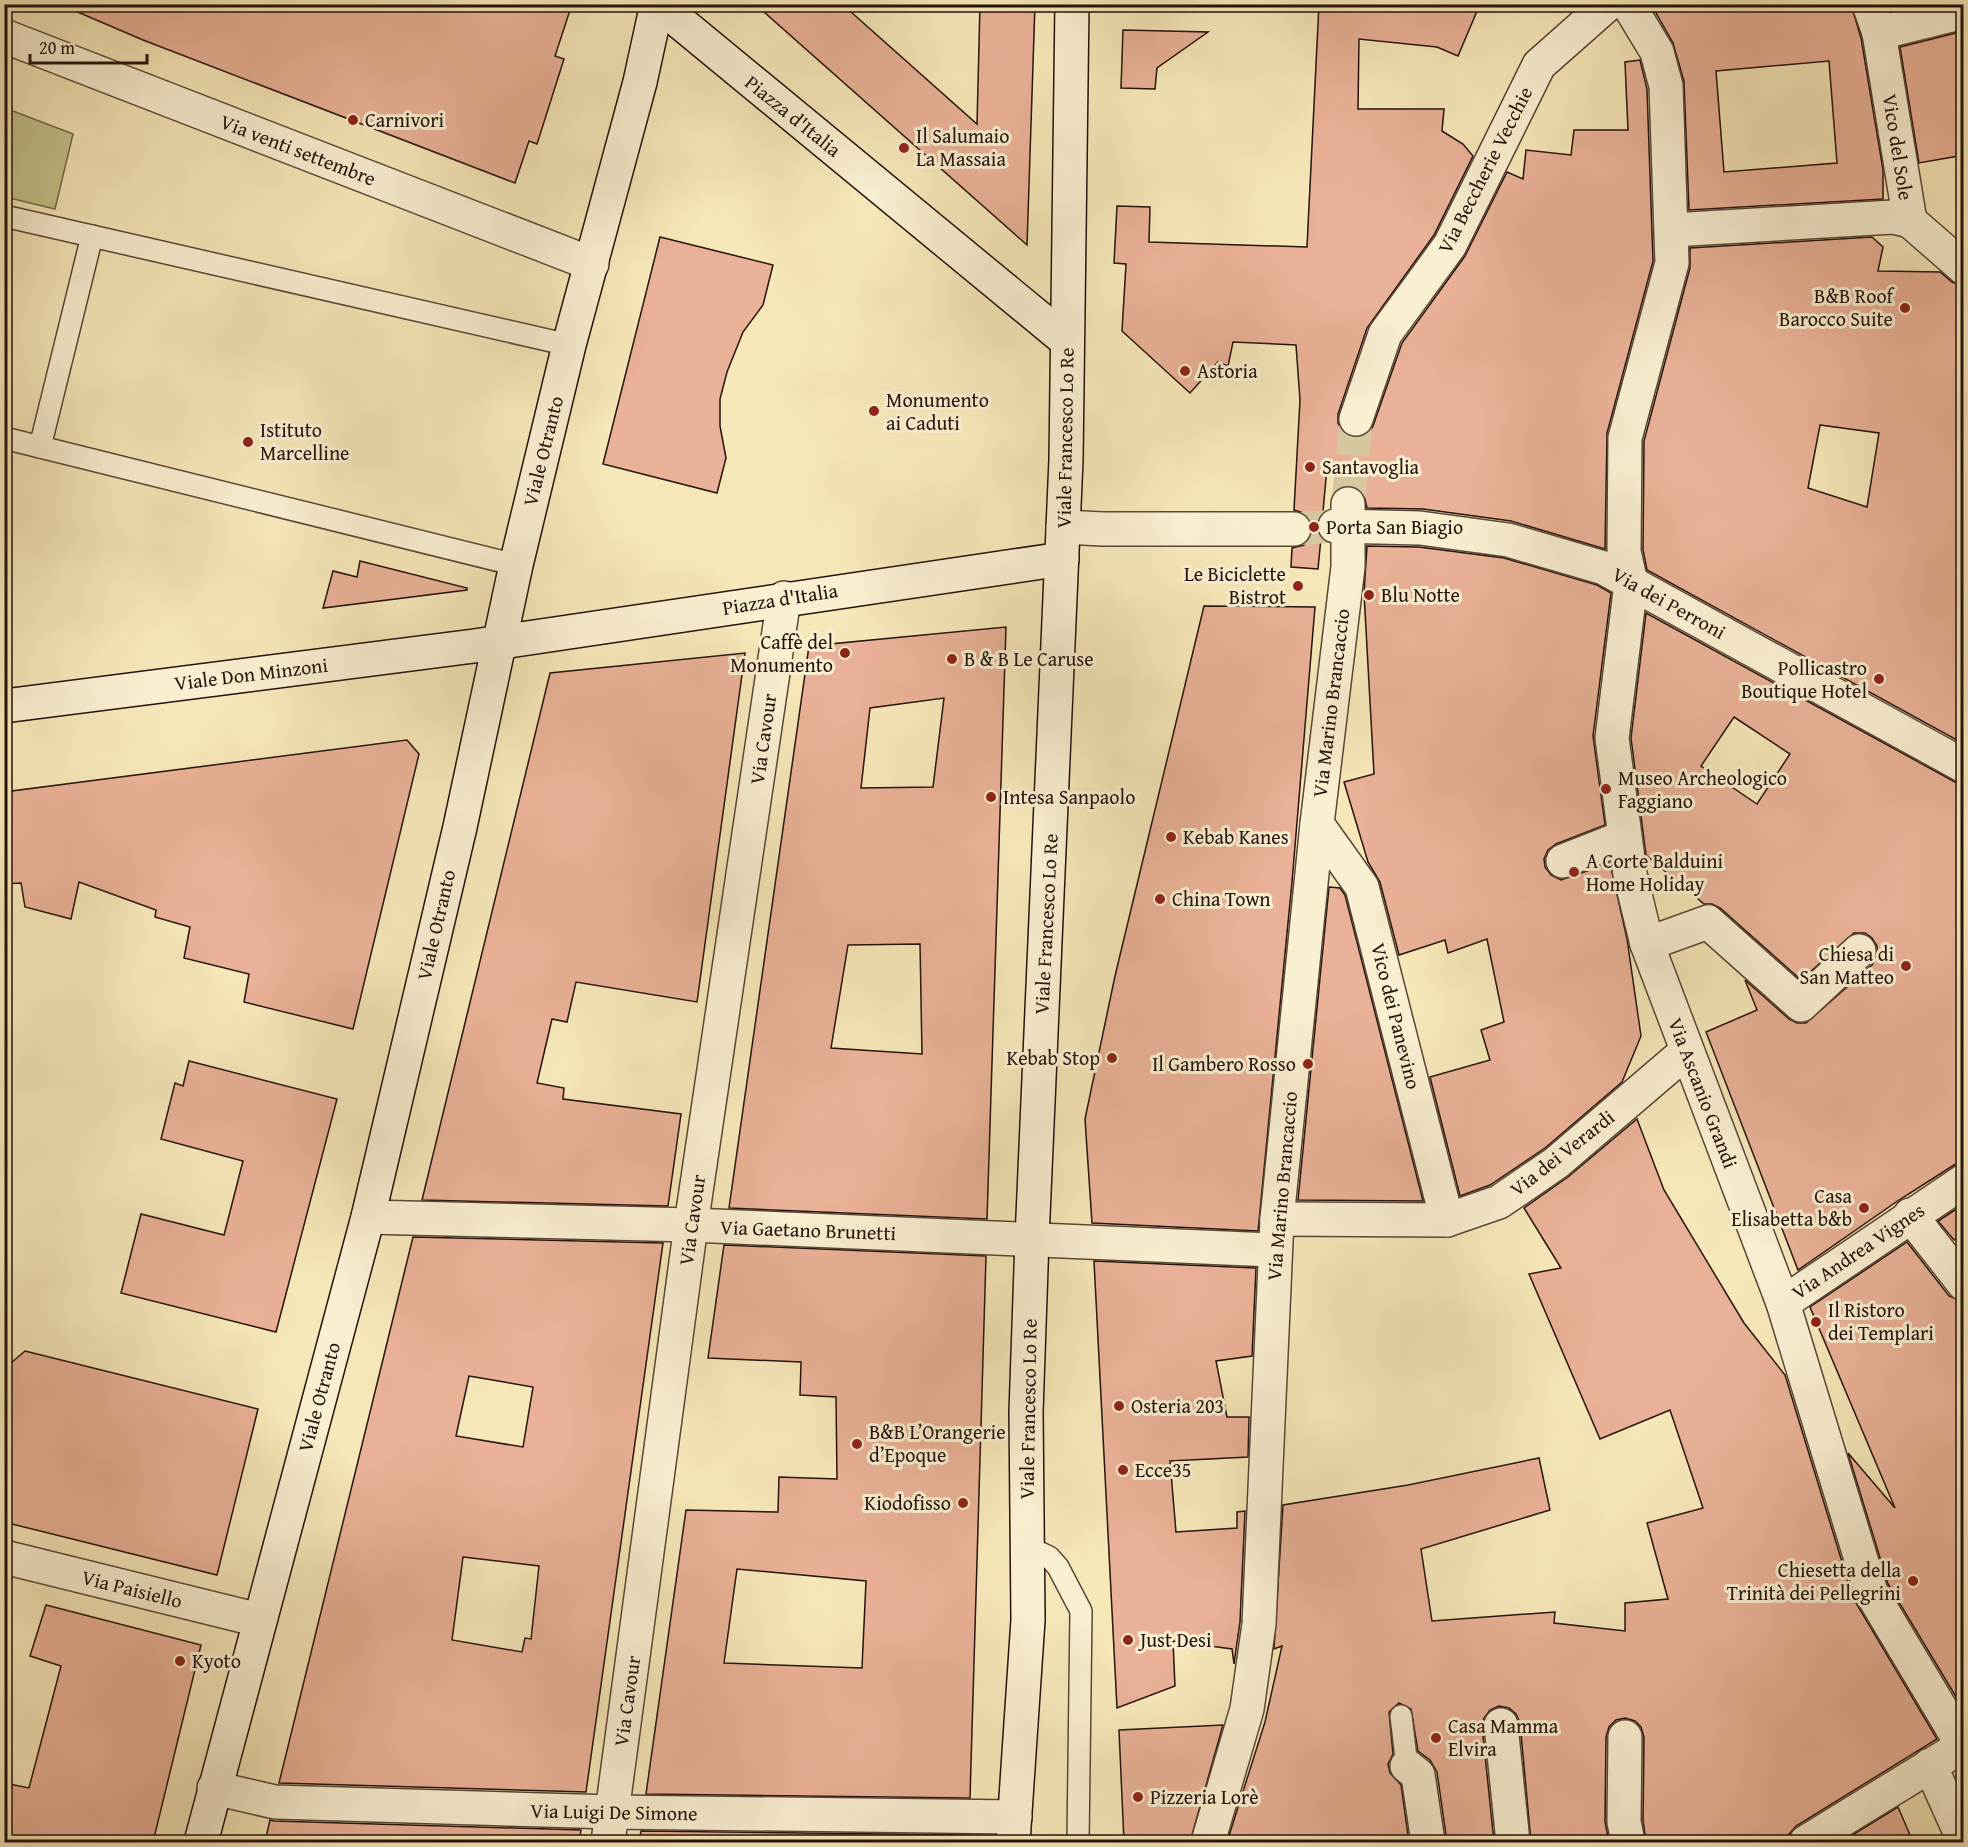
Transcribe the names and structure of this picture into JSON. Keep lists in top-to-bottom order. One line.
{"streets":{"street":["Piazza d'Italia","Vico del Sole","Via venti settembre","Via Beccherie Vecchie","Viale Francesco Lo Re","Viale Otranto","Via dei Perroni","Viale Don Minzoni","Via Marino Brancaccio","Via Cavour","Vico dei Panevino","Via Ascanio Grandi","Via dei Verardi","Via Gaetano Brunetti","Via Andrea Vignes","Via Paisiello","Via Luigi De Simone"]},"crossings":[["Piazza d'Italia","Viale Francesco Lo Re"],["Piazza d'Italia","Viale Otranto"],["Piazza d'Italia","Viale Don Minzoni"],["Piazza d'Italia","Via Cavour"],["Via venti settembre","Viale Otranto"],["Viale Francesco Lo Re","Via dei Verardi"],["Viale Francesco Lo Re","Via Gaetano Brunetti"],["Viale Francesco Lo Re","Via Luigi De Simone"],["Viale Otranto","Viale Don Minzoni"],["Viale Otranto","Via Gaetano Brunetti"],["Viale Otranto","Via Paisiello"],["Viale Otranto","Via Luigi De Simone"],["Via dei Perroni","Via Marino Brancaccio"],["Via dei Perroni","Via Ascanio Grandi"],["Via Marino Brancaccio","Vico dei Panevino"],["Via Marino Brancaccio","Via dei Verardi"],["Via Cavour","Via Gaetano Brunetti"],["Via Cavour","Via Luigi De Simone"],["Vico dei Panevino","Via dei Verardi"],["Via Ascanio Grandi","Via dei Verardi"],["Via Ascanio Grandi","Via Andrea Vignes"],["Via dei Verardi","Via Gaetano Brunetti"]],"places":["Carnivori","Il Salumaio La Massaia","B&B Roof Barocco Suite","Astoria","Monumento ai Caduti","Istituto Marcelline","Santavoglia","Porta San Biagio","Le Biciclette Bistrot","Blu Notte","Caffè del Monumento","B & B Le Caruse","Pollicastro Boutique Hotel","Museo Archeologico Faggiano","Intesa Sanpaolo","Kebab Kanes","A Corte Balduini Home Holiday","China Town","Chiesa di San Matteo","Kebab Stop","Il Gambero Rosso","Casa Elisabetta b&b","Il Ristoro dei Templari","Osteria 203","B&B L’Orangerie d’Epoque","Ecce35","Kiodofisso","Chiesetta della Trinità dei Pellegrini","Just Desi","Kyoto","Casa Mamma Elvira","Pizzeria Lorè"],"scale_bar":"20 m"}
